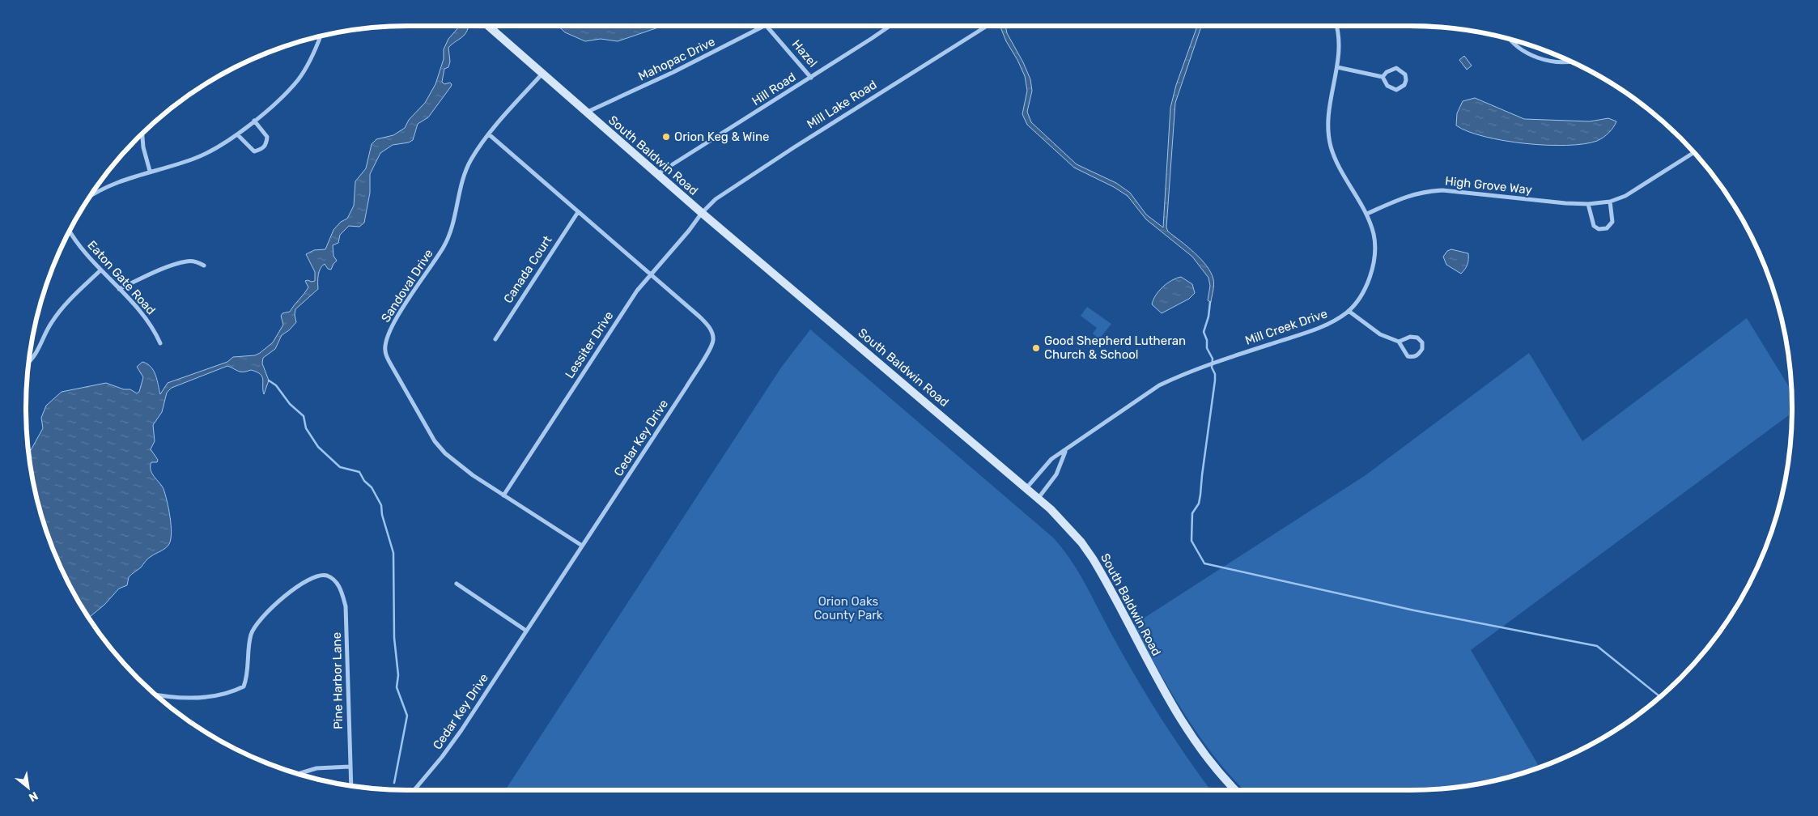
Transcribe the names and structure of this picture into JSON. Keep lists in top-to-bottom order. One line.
{"streets":{"main road":["South Baldwin Road"],"street":["Hazel","Mahopac Drive","Hill Road","Mill Lake Road","High Grove Way","Canada Court","Eaton Gate Road","Sandoval Drive","Mill Creek Drive","Lessiter Drive","Cedar Key Drive","Pine Harbor Lane"]},"crossings":[["Hazel","Hill Road"],["Mahopac Drive","South Baldwin Road"],["Hill Road","South Baldwin Road"],["Mill Lake Road","South Baldwin Road"],["Mill Lake Road","Lessiter Drive"],["South Baldwin Road","Sandoval Drive"],["South Baldwin Road","Mill Creek Drive"],["South Baldwin Road","Lessiter Drive"],["High Grove Way","Mill Creek Drive"],["Canada Court","Cedar Key Drive"],["Sandoval Drive","Lessiter Drive"],["Sandoval Drive","Cedar Key Drive"],["Lessiter Drive","Cedar Key Drive"]],"parks":["Orion Oaks County Park"],"places":["Orion Keg & Wine","Good Shepherd Lutheran Church & School"],"north":"bottom right"}
